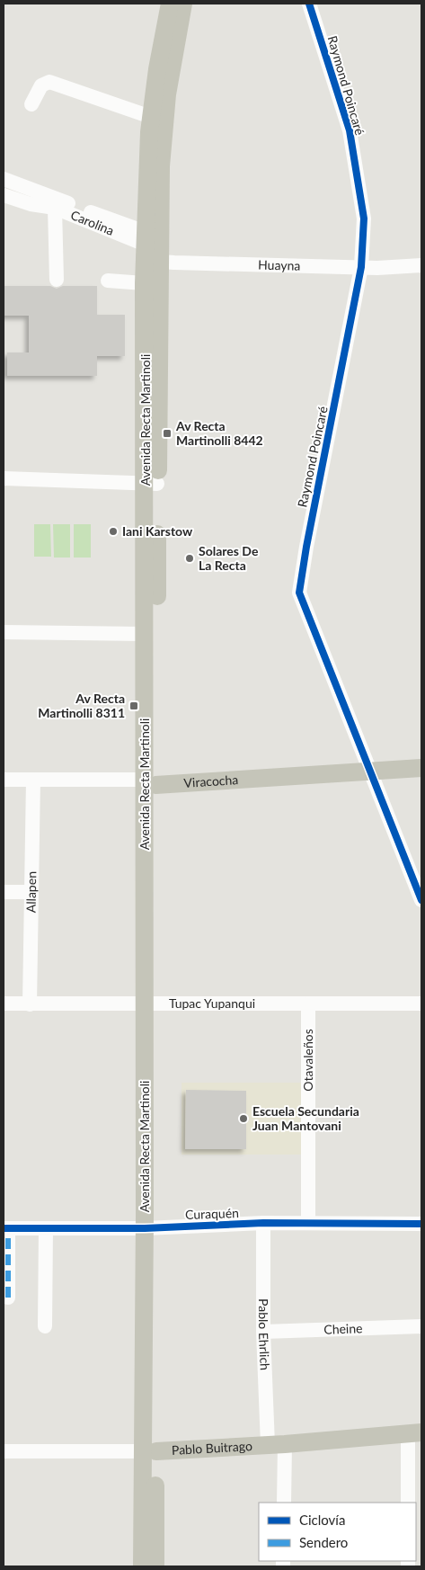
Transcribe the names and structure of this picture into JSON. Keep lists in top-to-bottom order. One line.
{"streets":{"main road":["Avenida Recta Martinoli","Viracocha","Pablo Buitrago"],"street":["Raymond Poincaré","Carolina","Huayna","Allapen","Tupac Yupanqui","Otavaleños","Curaquén","Cheine","Pablo Ehrlich"]},"crossings":[["Raymond Poincaré","Huayna"],["Raymond Poincaré","Viracocha"],["Carolina","Huayna"],["Carolina","Avenida Recta Martinoli"],["Huayna","Avenida Recta Martinoli"],["Avenida Recta Martinoli","Viracocha"],["Avenida Recta Martinoli","Tupac Yupanqui"],["Avenida Recta Martinoli","Curaquén"],["Avenida Recta Martinoli","Pablo Buitrago"],["Viracocha","Allapen"],["Allapen","Tupac Yupanqui"],["Tupac Yupanqui","Otavaleños"],["Otavaleños","Curaquén"],["Curaquén","Pablo Ehrlich"],["Cheine","Pablo Ehrlich"],["Pablo Ehrlich","Pablo Buitrago"]],"places":{"transit":["Av Recta Martinolli 8442","Av Recta Martinolli 8311"],"other":["Iani Karstow","Solares De La Recta","Escuela Secundaria Juan Mantovani"]},"legend":["Ciclovía","Sendero"]}
